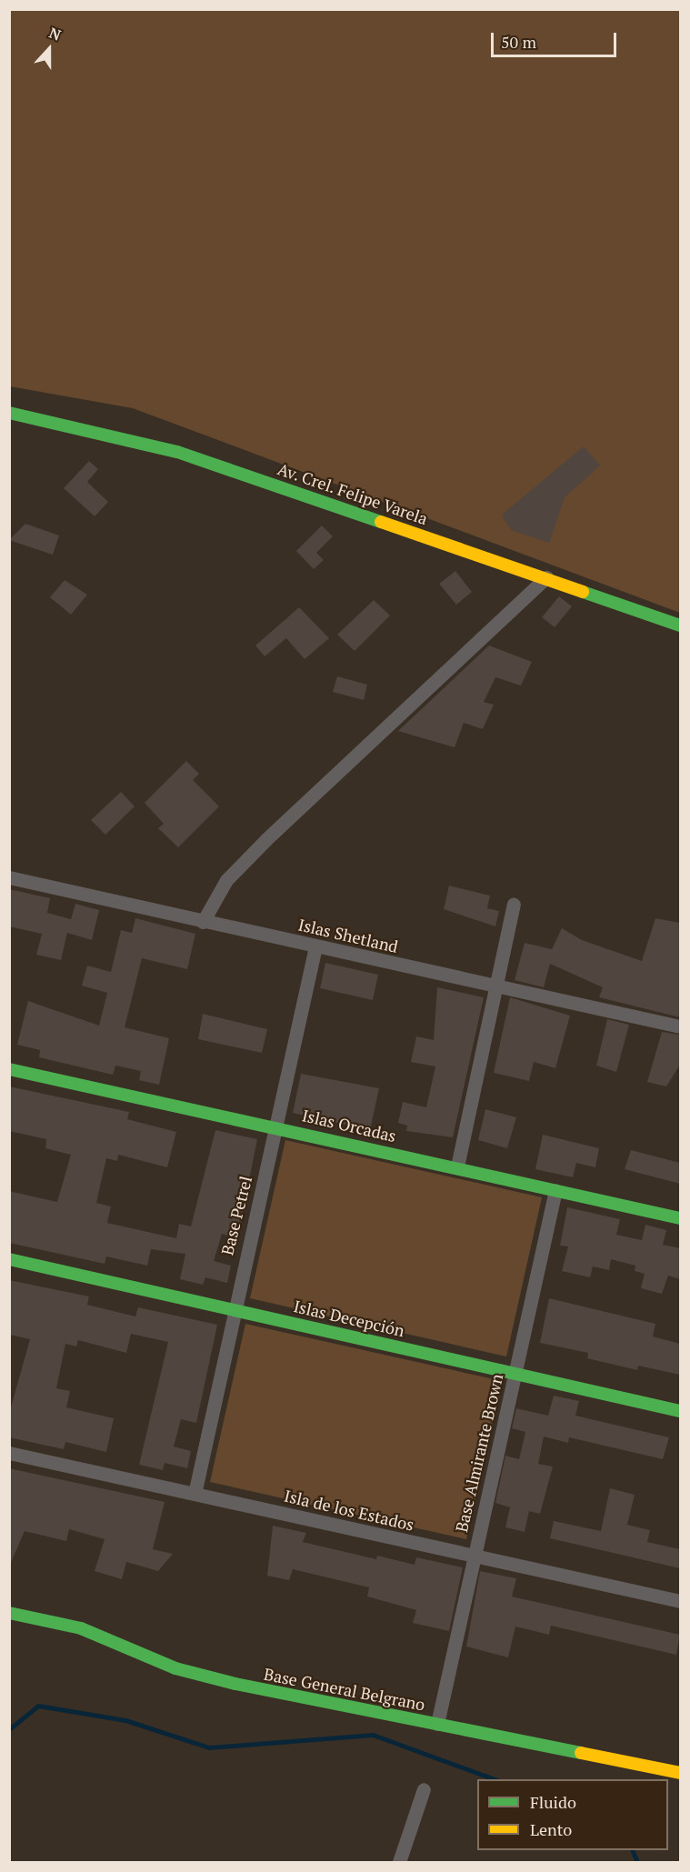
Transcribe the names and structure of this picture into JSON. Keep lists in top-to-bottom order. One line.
{"streets":{"street":["Av. Crel. Felipe Varela","Islas Shetland","Islas Orcadas","Base Petrel","Islas Decepción","Base Almirante Brown","Isla de los Estados","Base General Belgrano"]},"crossings":[["Islas Shetland","Base Petrel"],["Islas Orcadas","Base Petrel"],["Islas Orcadas","Base Almirante Brown"],["Base Petrel","Islas Decepción"],["Base Petrel","Isla de los Estados"],["Islas Decepción","Base Almirante Brown"],["Base Almirante Brown","Isla de los Estados"],["Base Almirante Brown","Base General Belgrano"]],"legend":["Fluido","Lento"],"scale_bar":"50 m","north":"top"}
